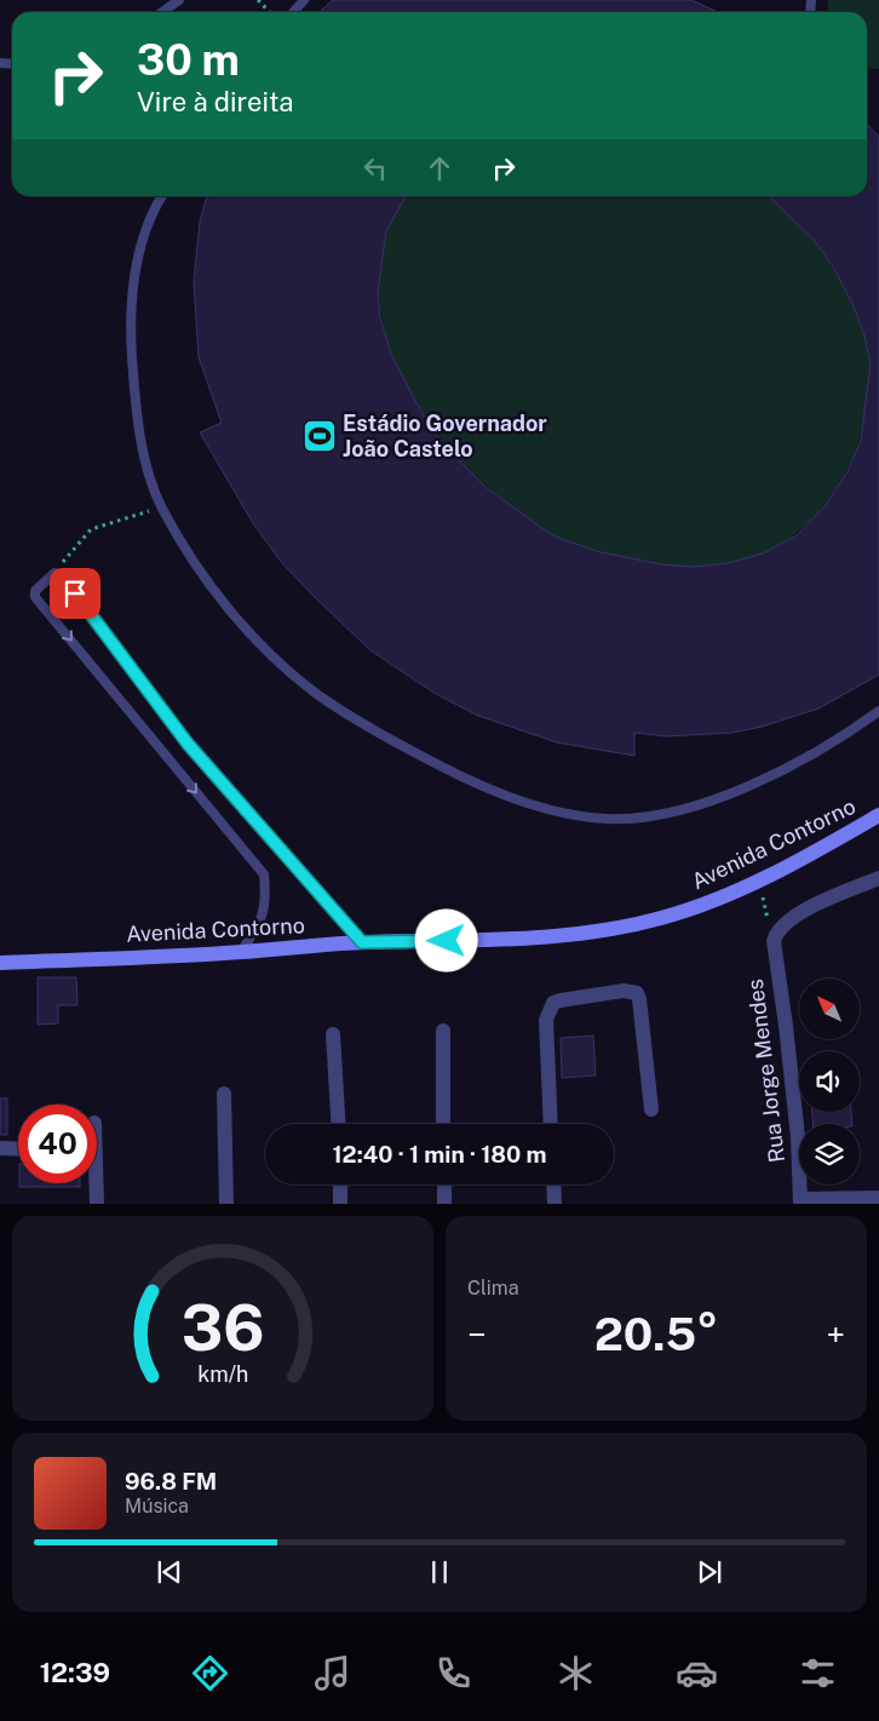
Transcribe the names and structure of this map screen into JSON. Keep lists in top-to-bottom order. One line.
{"streets":{"street":["Avenida Contorno","Rua Jorge Mendes"]},"places":{"sports":["Estádio Governador João Castelo"]},"north":"top left","page":{"turn":["30 m","Vire à direita"],"limit":"40","trip":"12:40 · 1 min · 180 m","tile":"Clima","heat":["−","20.5°","+"],"song":["96.8 FM","Música"],"tabs":"12:39","gauge":["36","km/h"]}}
